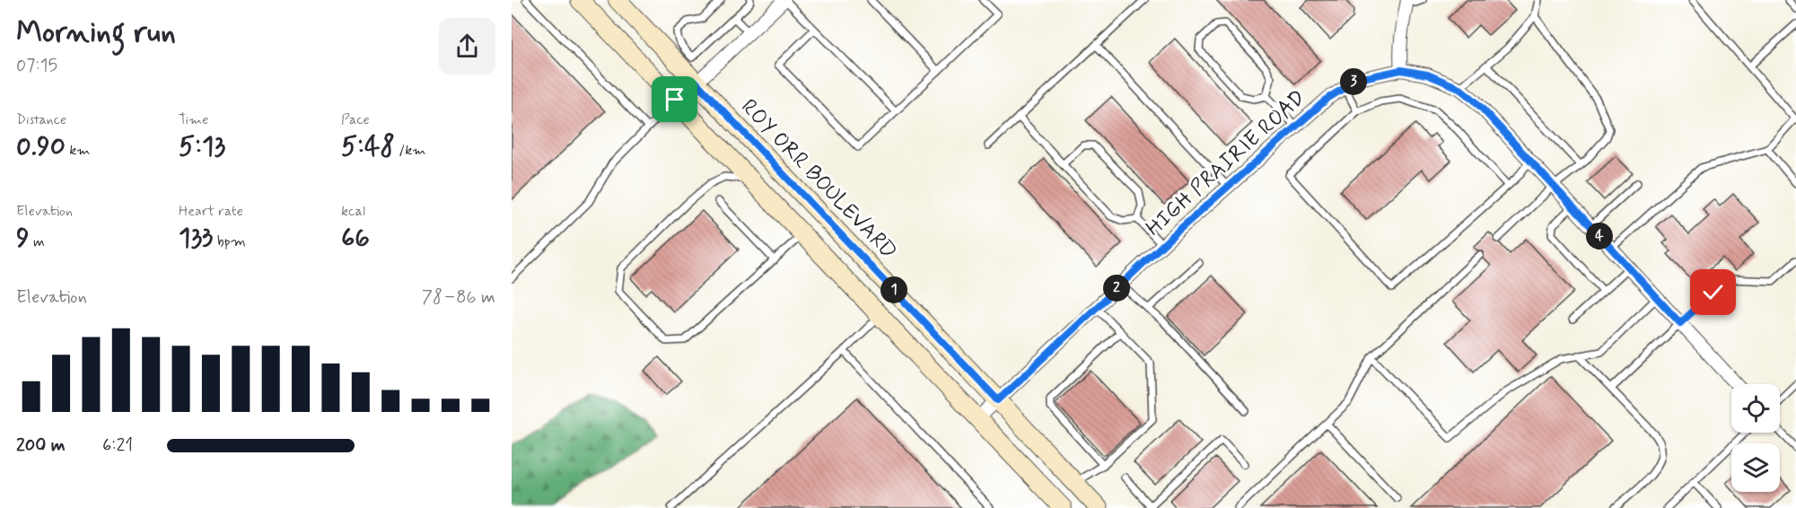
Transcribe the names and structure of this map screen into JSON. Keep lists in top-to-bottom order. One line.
{"streets":{"main road":["ROY ORR BOULEVARD"],"street":["HIGH PRAIRIE ROAD"]},"crossings":[["HIGH PRAIRIE ROAD","ROY ORR BOULEVARD"]],"page":{"heading":["Morning run","07:15"],"pins":["3","4","2","1"],"stats":[["Distance","0.90 km"],["Time","5:13"],["Pace","5:48 /km"],["Elevation","9 m"],["Heart rate","133 bpm"],["kcal","66"]],"chart":["Elevation","78–86 m"],"list":[{"name":"200 m","note":"6:21"}]}}
